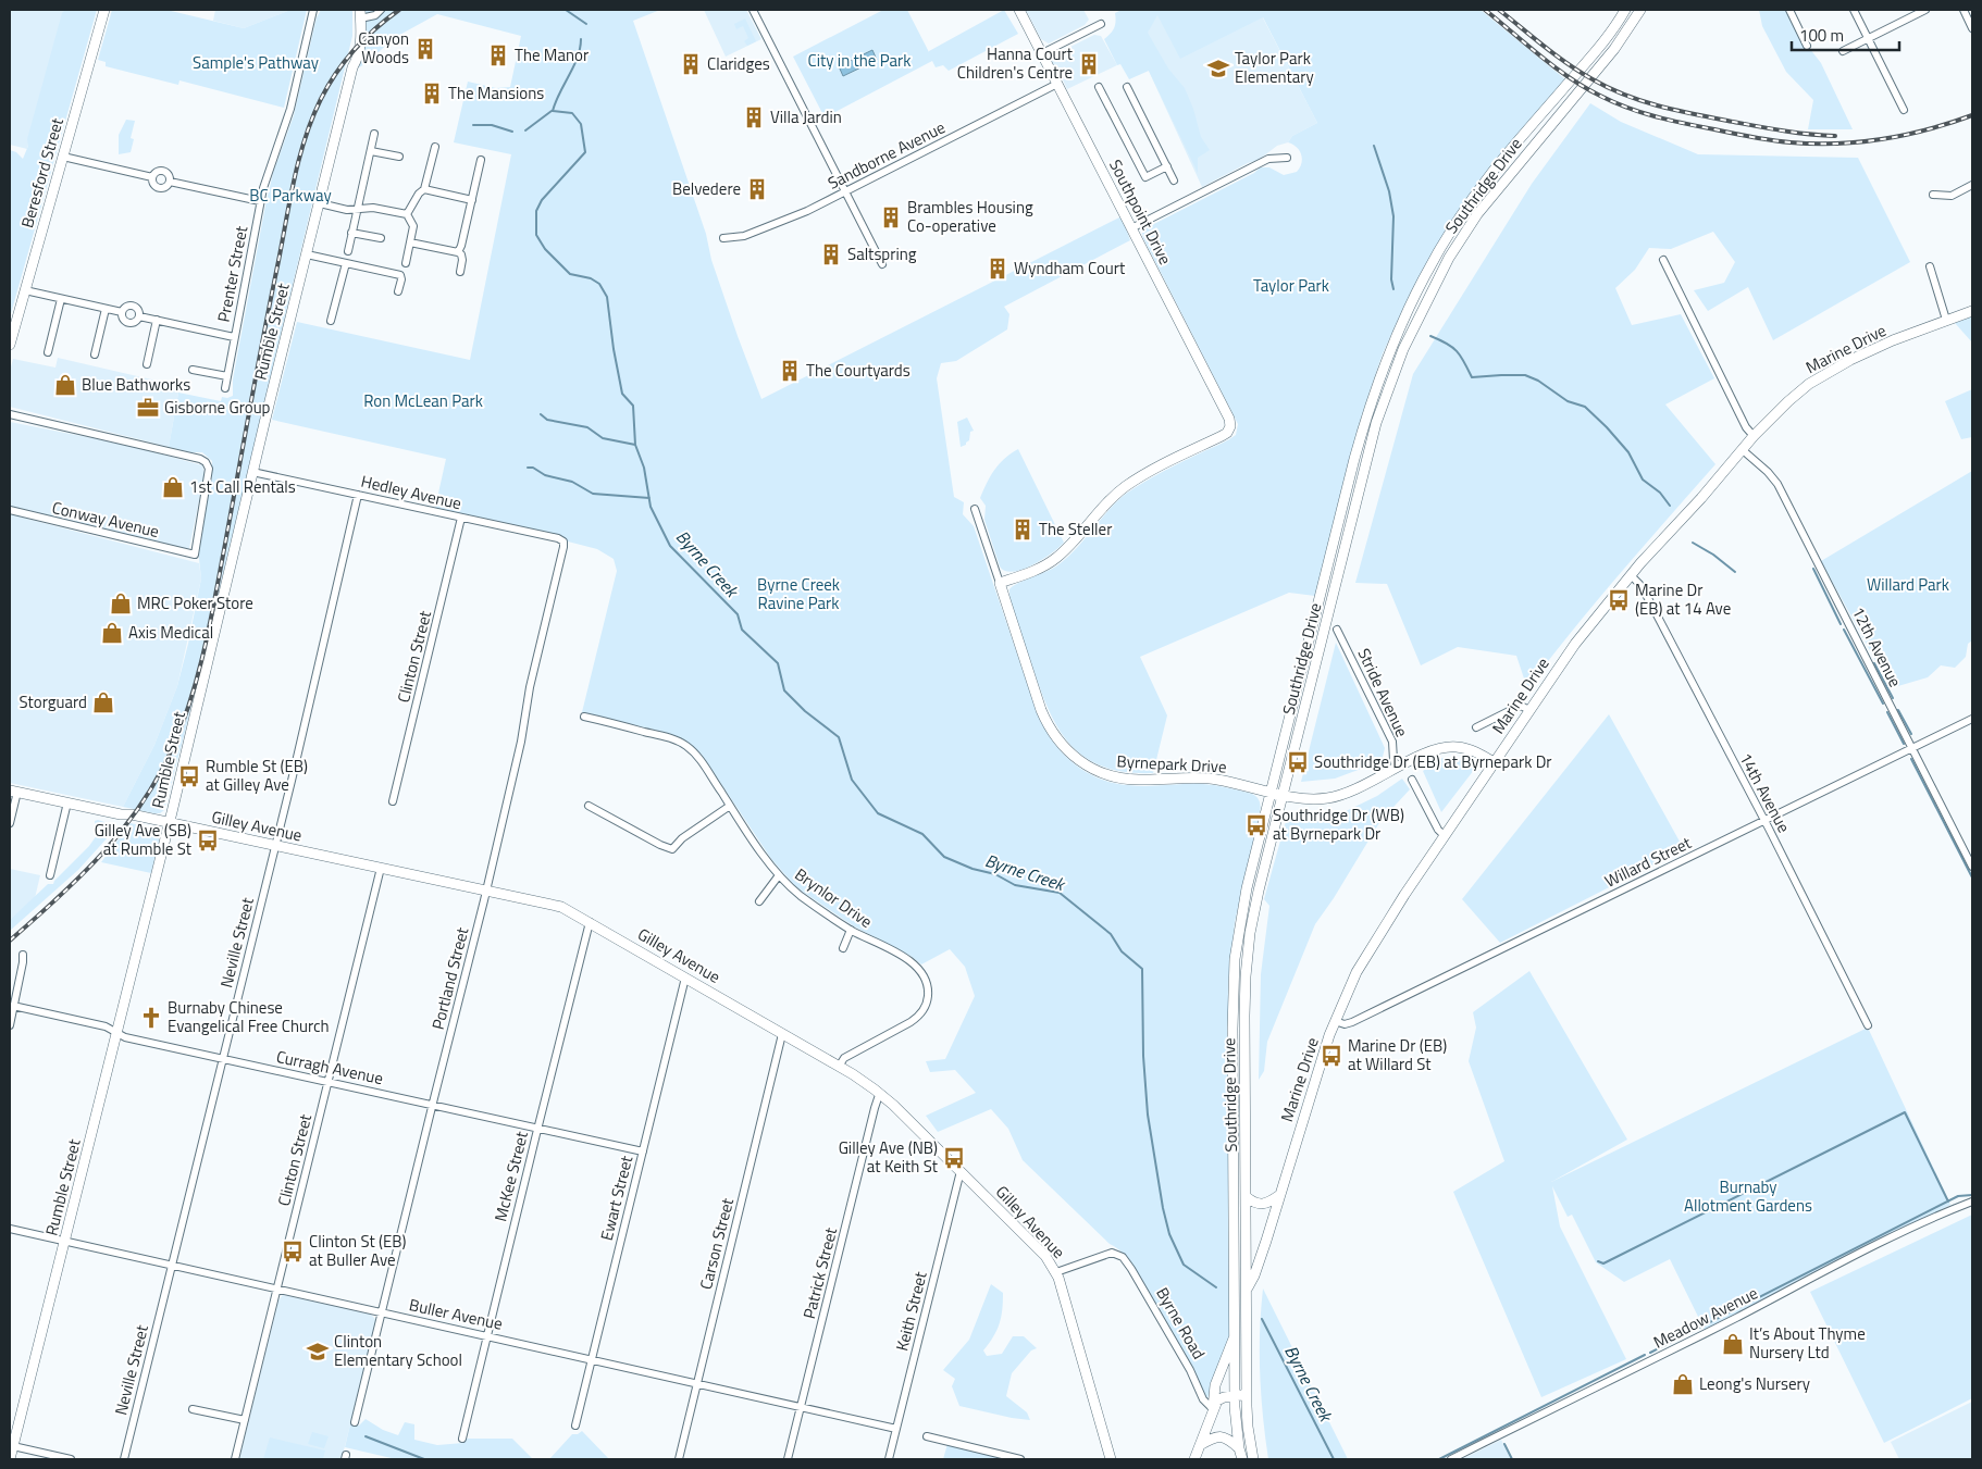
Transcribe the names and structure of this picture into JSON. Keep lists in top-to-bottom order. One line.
{"streets":{"street":["Sandborne Avenue","Beresford Street","Southridge Drive","Southpoint Drive","Prenter Street","Rumble Street","Marine Drive","Hedley Avenue","Conway Avenue","12th Avenue","Clinton Street","Stride Avenue","Byrnepark Drive","14th Avenue","Gilley Avenue","Willard Street","Brynlor Drive","Neville Street","Portland Street","Curragh Avenue","McKee Street","Ewart Street","Carson Street","Patrick Street","Keith Street","Buller Avenue","Meadow Avenue","Byrne Road"]},"crossings":[["Sandborne Avenue","Southpoint Drive"],["Southridge Drive","Marine Drive"],["Southridge Drive","Byrnepark Drive"],["Southpoint Drive","Byrnepark Drive"],["Rumble Street","Hedley Avenue"],["Rumble Street","Gilley Avenue"],["Rumble Street","Curragh Avenue"],["Rumble Street","Buller Avenue"],["Marine Drive","12th Avenue"],["Marine Drive","Byrnepark Drive"],["Marine Drive","14th Avenue"],["Marine Drive","Willard Street"],["Hedley Avenue","Clinton Street"],["Hedley Avenue","Neville Street"],["Hedley Avenue","Portland Street"],["12th Avenue","Willard Street"],["Clinton Street","Gilley Avenue"],["Clinton Street","Curragh Avenue"],["Clinton Street","Buller Avenue"],["Stride Avenue","Byrnepark Drive"],["14th Avenue","Willard Street"],["Gilley Avenue","Brynlor Drive"],["Gilley Avenue","Neville Street"],["Gilley Avenue","Portland Street"],["Gilley Avenue","McKee Street"],["Gilley Avenue","Ewart Street"],["Gilley Avenue","Carson Street"],["Gilley Avenue","Patrick Street"],["Gilley Avenue","Keith Street"],["Gilley Avenue","Byrne Road"],["Neville Street","Curragh Avenue"],["Neville Street","Buller Avenue"],["Portland Street","Curragh Avenue"],["Portland Street","Buller Avenue"],["Curragh Avenue","McKee Street"],["Curragh Avenue","Ewart Street"],["McKee Street","Buller Avenue"],["Ewart Street","Buller Avenue"],["Carson Street","Buller Avenue"],["Patrick Street","Buller Avenue"],["Keith Street","Buller Avenue"]],"water":["Byrne Creek"],"parks":["City in the Park","Sample's Pathway","BC Parkway","Taylor Park","Ron McLean Park","Byrne Creek Ravine Park","Willard Park","Burnaby Allotment Gardens"],"places":{"building":["Canyon Woods","The Manor","Claridges","Hanna Court Children's Centre","The Mansions","Villa Jardin","Belvedere","Brambles Housing Co-operative","Saltspring","Wyndham Court","The Courtyards","The Steller"],"school or university":["Taylor Park Elementary","Clinton Elementary School"],"shop":["Blue Bathworks","1st Call Rentals","MRC Poker Store","Axis Medical","Storguard","It’s About Thyme Nursery Ltd","Leong's Nursery"],"office":["Gisborne Group"],"bus stop":["Marine Dr (EB) at 14 Ave","Southridge Dr (EB) at Byrnepark Dr","Rumble St (EB) at Gilley Ave","Southridge Dr (WB) at Byrnepark Dr","Gilley Ave (SB) at Rumble St","Marine Dr (EB) at Willard St","Gilley Ave (NB) at Keith St","Clinton St (EB) at Buller Ave"],"church":["Burnaby Chinese Evangelical Free Church"]},"scale_bar":"100 m"}
